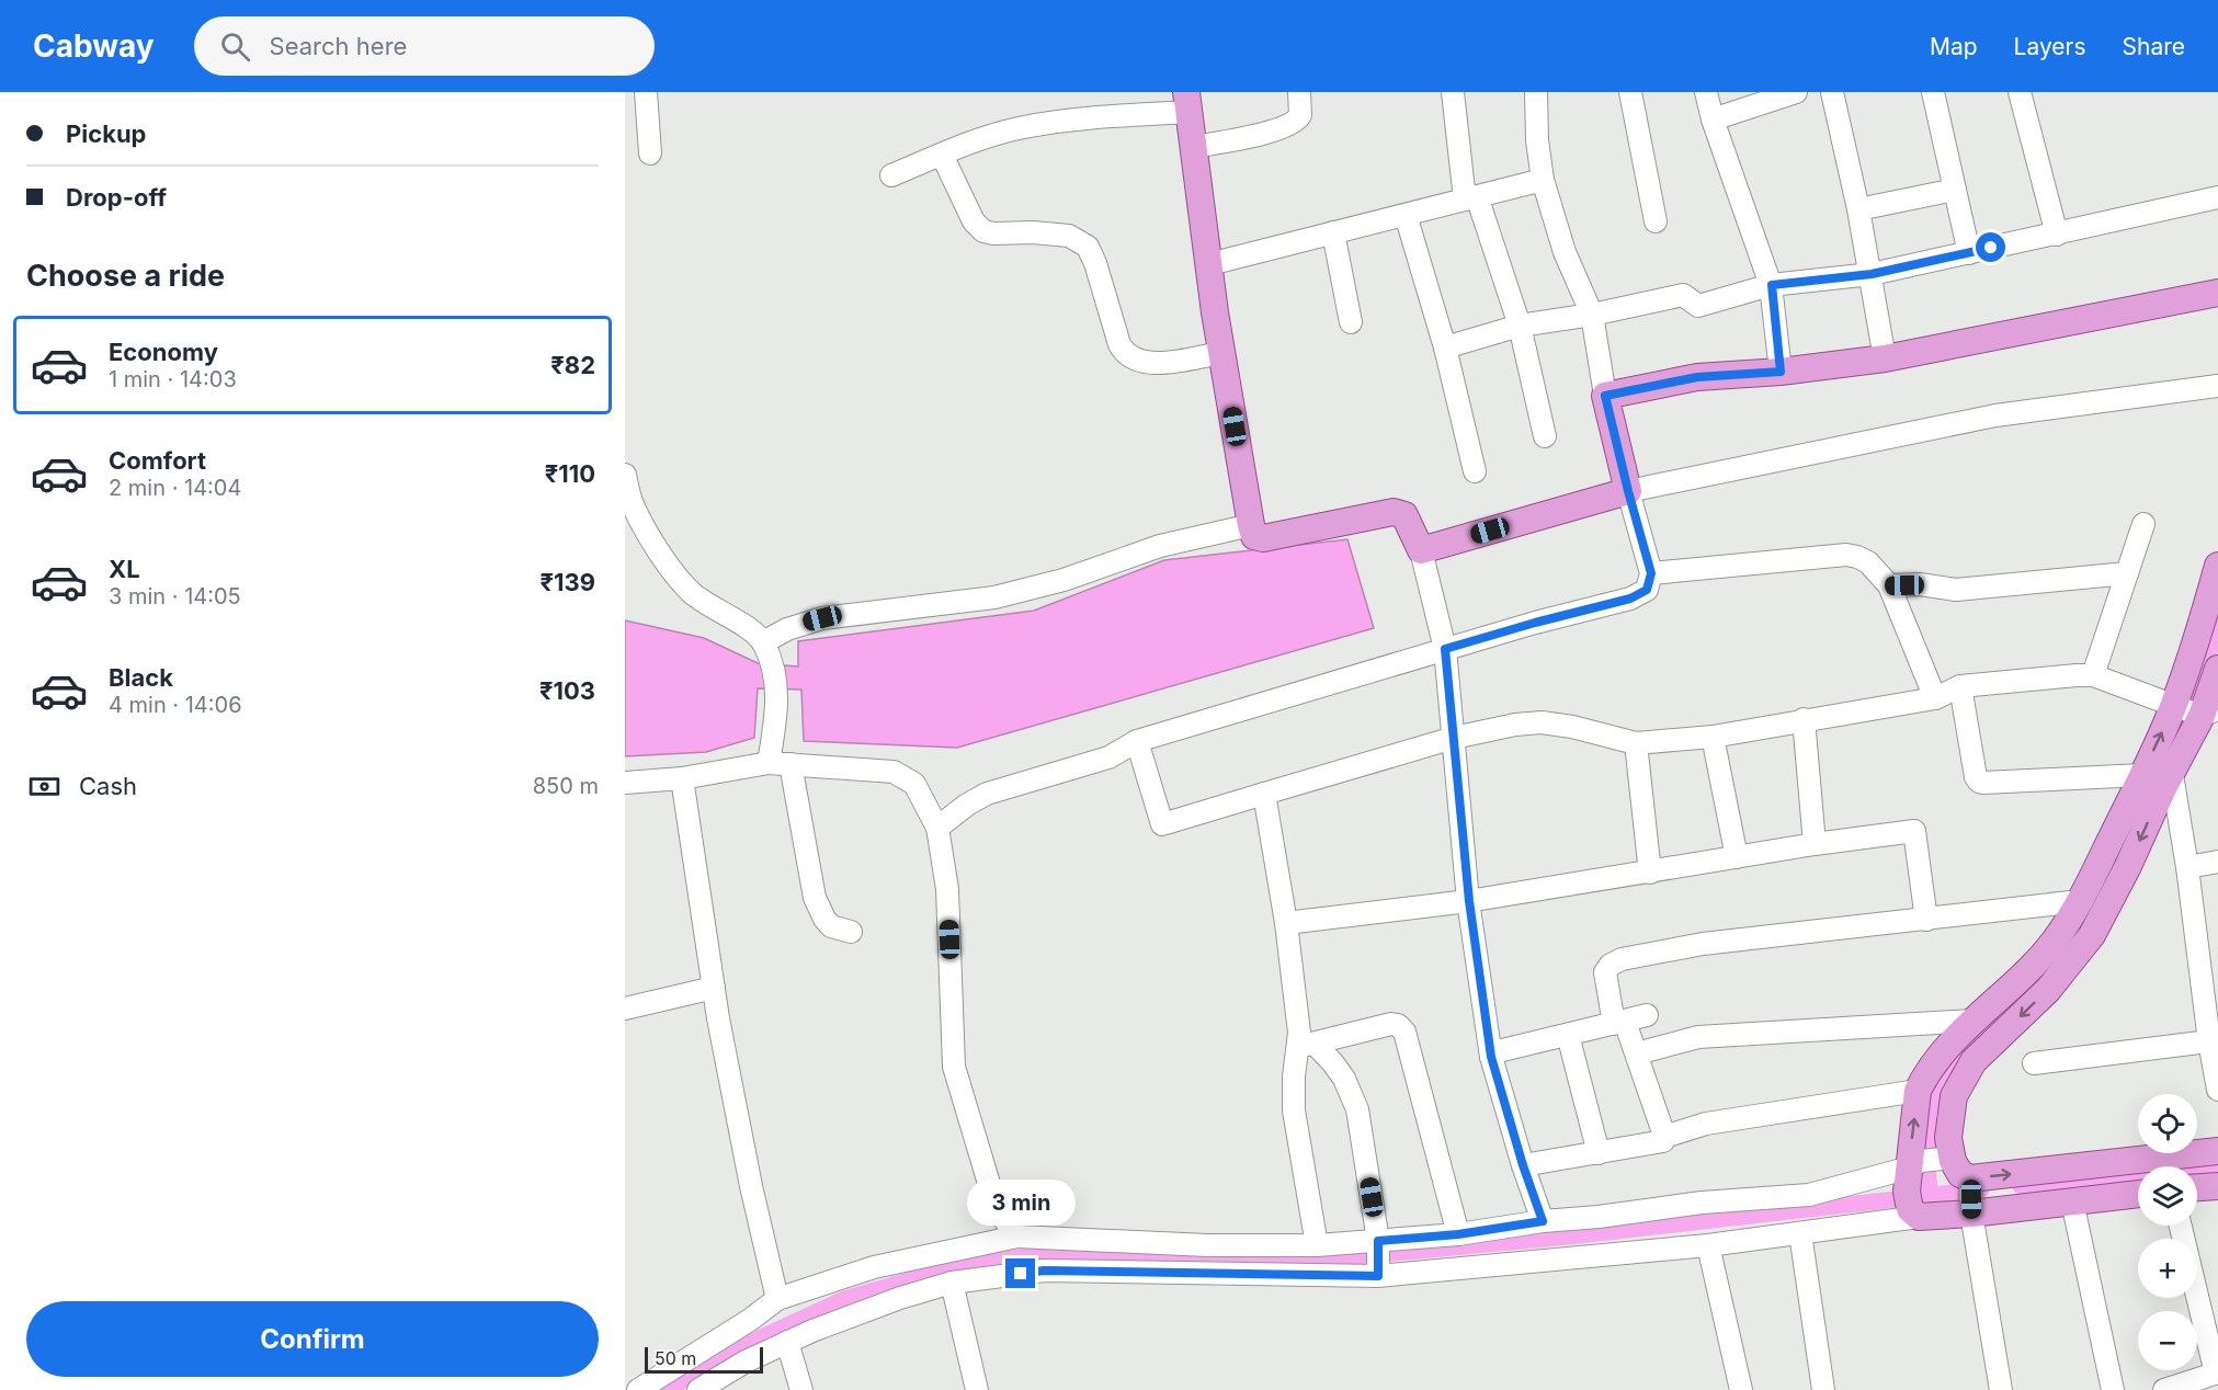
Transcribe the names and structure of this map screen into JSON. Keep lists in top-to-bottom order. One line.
{"scale_bar":"50 m","page":{"header":"Cabway","search":"Search here","nav":["Map","Layers","Share"],"banner":["Pickup","Drop-off"],"heading":"Choose a ride","list":[{"name":"Economy","note":"1 min · 14:03","value":"₹82"},{"name":"Comfort","note":"2 min · 14:04","value":"₹110"},{"name":"XL","note":"3 min · 14:05","value":"₹139"},{"name":"Black","note":"4 min · 14:06","value":"₹103"}],"pay":["Cash","850 m"],"map_buttons":["+","−"],"bubble":"3 min","buttons":"Confirm","scale":"50 m"}}
